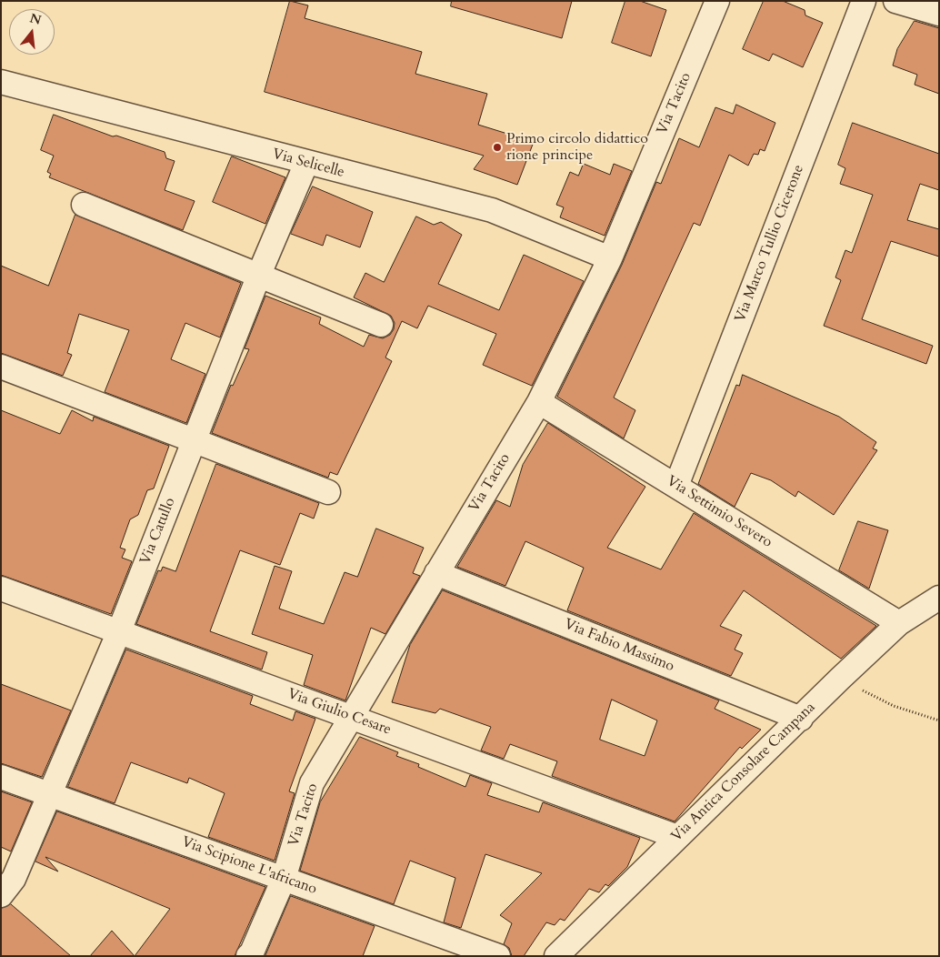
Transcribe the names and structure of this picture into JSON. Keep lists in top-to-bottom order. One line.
{"streets":{"street":["Via Tacito","Via Selicelle","Via Marco Tullio Cicerone","Via Settimio Severo","Via Catullo","Via Fabio Massimo","Via Giulio Cesare","Via Antica Consolare Campana","Via Scipione L'africano"]},"crossings":[["Via Tacito","Via Selicelle"],["Via Tacito","Via Settimio Severo"],["Via Tacito","Via Fabio Massimo"],["Via Tacito","Via Giulio Cesare"],["Via Tacito","Via Scipione L'africano"],["Via Selicelle","Via Catullo"],["Via Marco Tullio Cicerone","Via Settimio Severo"],["Via Settimio Severo","Via Antica Consolare Campana"],["Via Catullo","Via Giulio Cesare"],["Via Catullo","Via Scipione L'africano"],["Via Fabio Massimo","Via Antica Consolare Campana"],["Via Giulio Cesare","Via Antica Consolare Campana"]],"places":["Primo circolo didattico rione principe"],"north":"top"}
